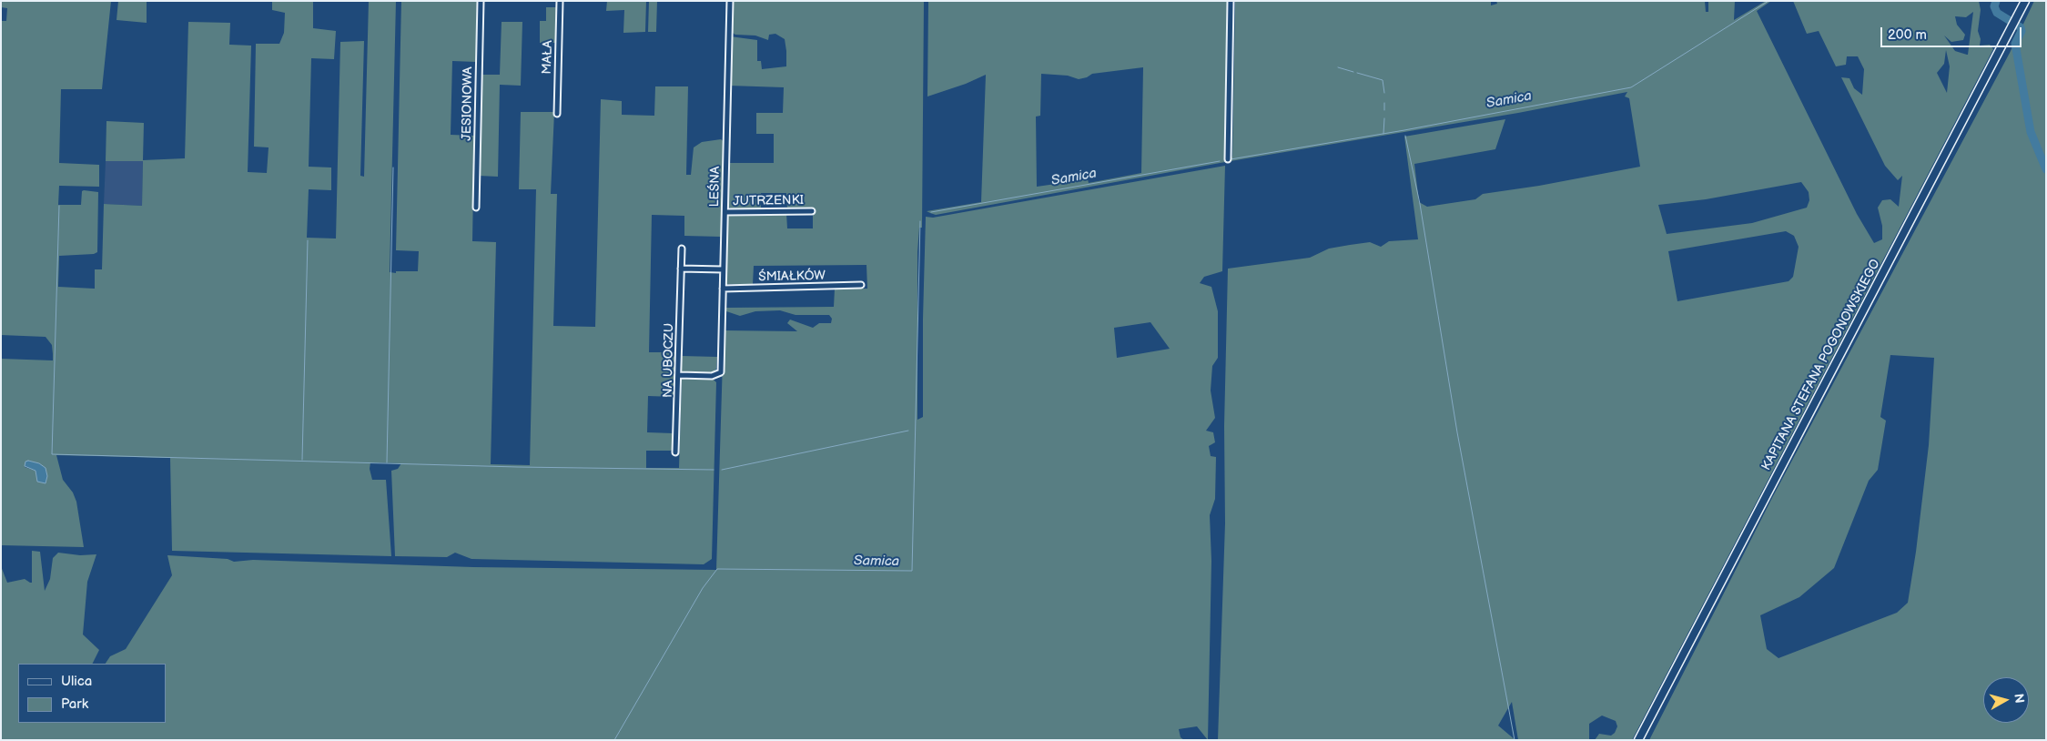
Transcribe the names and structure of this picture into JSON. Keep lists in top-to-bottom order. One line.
{"streets":{"main road":["KAPITANA STEFANA POGONOWSKIEGO"],"street":["MAŁA","JESIONOWA","LEŚNA","JUTRZENKI","ŚMIAŁKÓW","NA UBOCZU"]},"crossings":[["LEŚNA","JUTRZENKI"],["LEŚNA","ŚMIAŁKÓW"],["LEŚNA","NA UBOCZU"]],"water":["Samica"],"legend":["Ulica","Park"],"scale_bar":"200 m","north":"right"}
